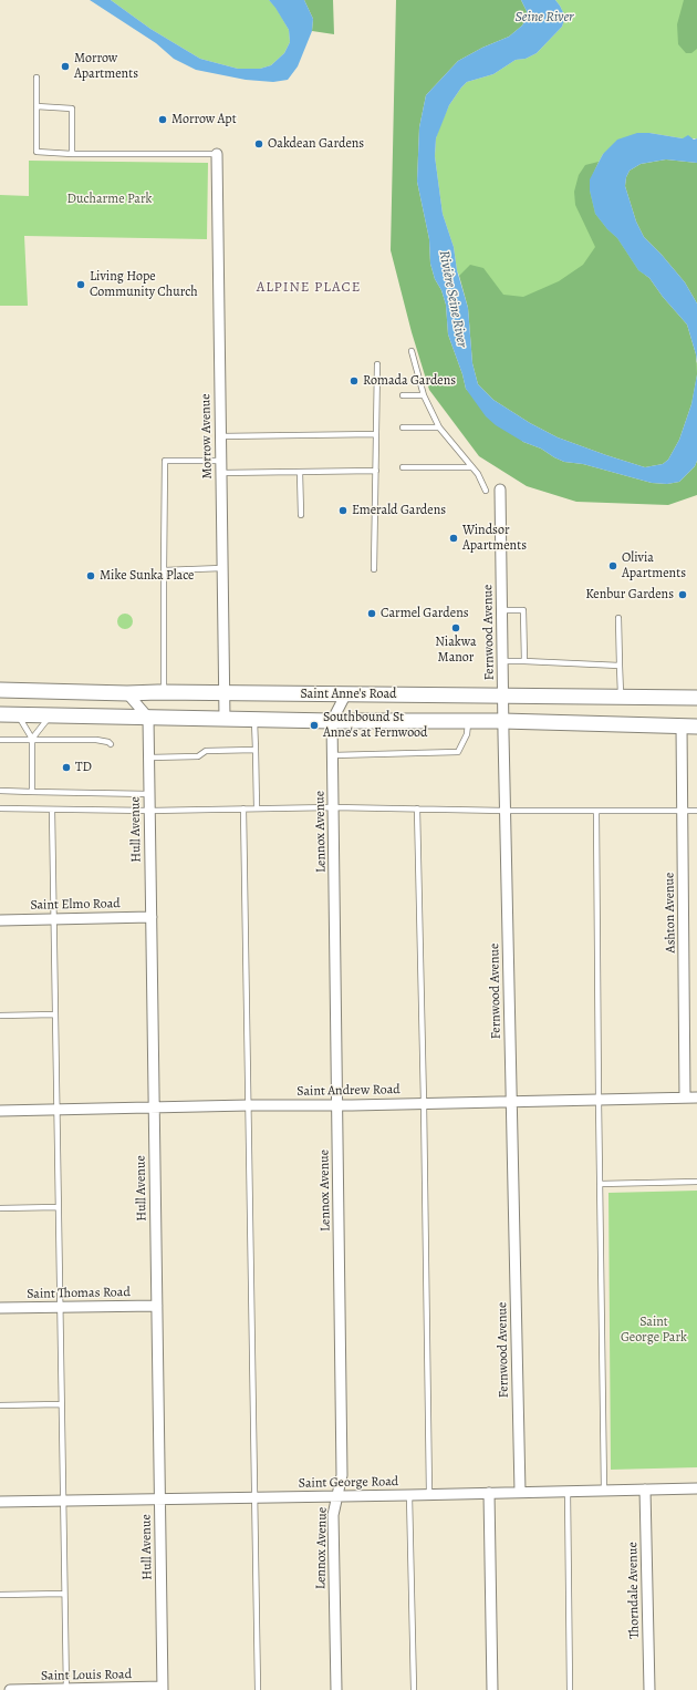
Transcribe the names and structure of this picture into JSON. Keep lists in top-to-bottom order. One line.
{"streets":{"main road":["Saint Anne's Road"],"street":["Morrow Avenue","Fernwood Avenue","Hull Avenue","Lennox Avenue","Saint Elmo Road","Ashton Avenue","Saint Andrew Road","Saint Thomas Road","Saint George Road","Thorndale Avenue","Saint Louis Road"]},"crossings":[["Morrow Avenue","Saint Anne's Road"],["Fernwood Avenue","Saint Anne's Road"],["Fernwood Avenue","Saint Andrew Road"],["Fernwood Avenue","Saint George Road"],["Saint Anne's Road","Hull Avenue"],["Saint Anne's Road","Lennox Avenue"],["Saint Anne's Road","Ashton Avenue"],["Hull Avenue","Saint Elmo Road"],["Hull Avenue","Saint Andrew Road"],["Hull Avenue","Saint Thomas Road"],["Hull Avenue","Saint George Road"],["Hull Avenue","Saint Louis Road"],["Lennox Avenue","Saint Andrew Road"],["Lennox Avenue","Saint George Road"],["Ashton Avenue","Saint Andrew Road"],["Saint George Road","Thorndale Avenue"]],"districts":["ALPINE PLACE"],"water":["Seine River","Rivière Seine River"],"parks":["Ducharme Park","Saint George Park"],"places":["Morrow Apartments","Morrow Apt","Oakdean Gardens","Living Hope Community Church","Romada Gardens","Emerald Gardens","Windsor Apartments","Olivia Apartments","Mike Sunka Place","Kenbur Gardens","Carmel Gardens","Niakwa Manor","Southbound St Anne's at Fernwood","TD"]}
